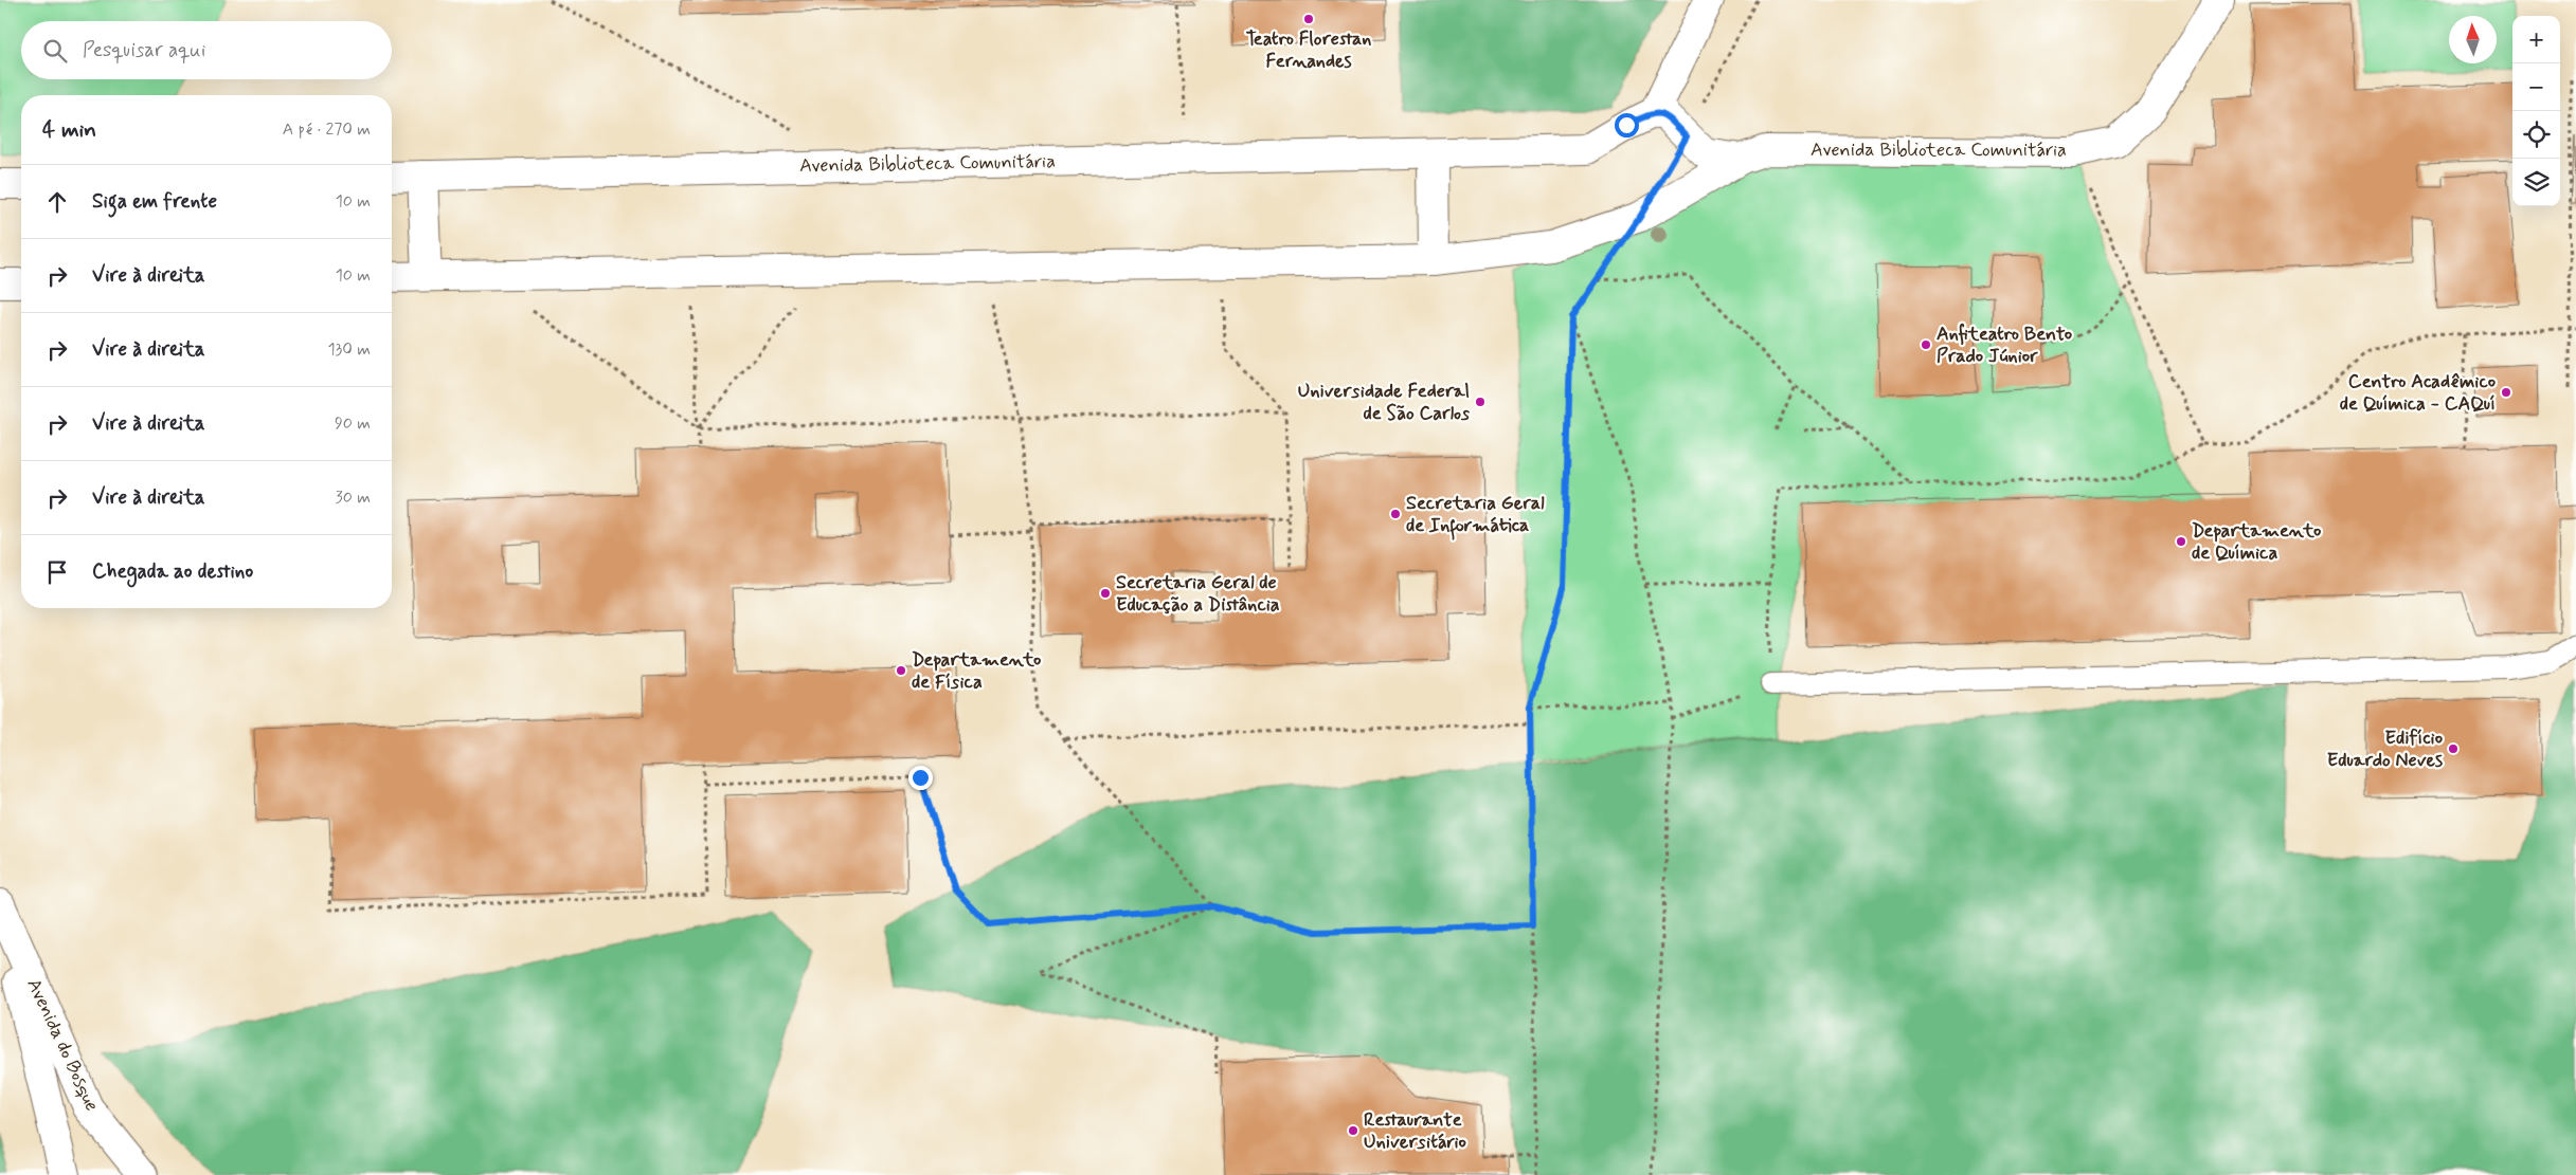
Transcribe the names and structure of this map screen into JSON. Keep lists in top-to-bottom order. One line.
{"streets":{"street":["Avenida Biblioteca Comunitária","Avenida do Bosque"]},"places":["Teatro Florestan Fernandes","Anfiteatro Bento Prado Júnior","Centro Acadêmico de Química - CAQuí","Universidade Federal de São Carlos","Secretaria Geral de Informática","Departamento de Química","Secretaria Geral de Educação a Distância","Departamento de Física","Edifício Eduardo Neves","Restaurante Universitário"],"north":"top","page":{"map_buttons":["+","−"],"search":"Pesquisar aqui","heading":["4 min","A pé · 270 m"],"list":[["Siga em frente","10 m"],["Vire à direita","10 m"],["Vire à direita","130 m"],["Vire à direita","90 m"],["Vire à direita","30 m"],"Chegada ao destino"]}}
